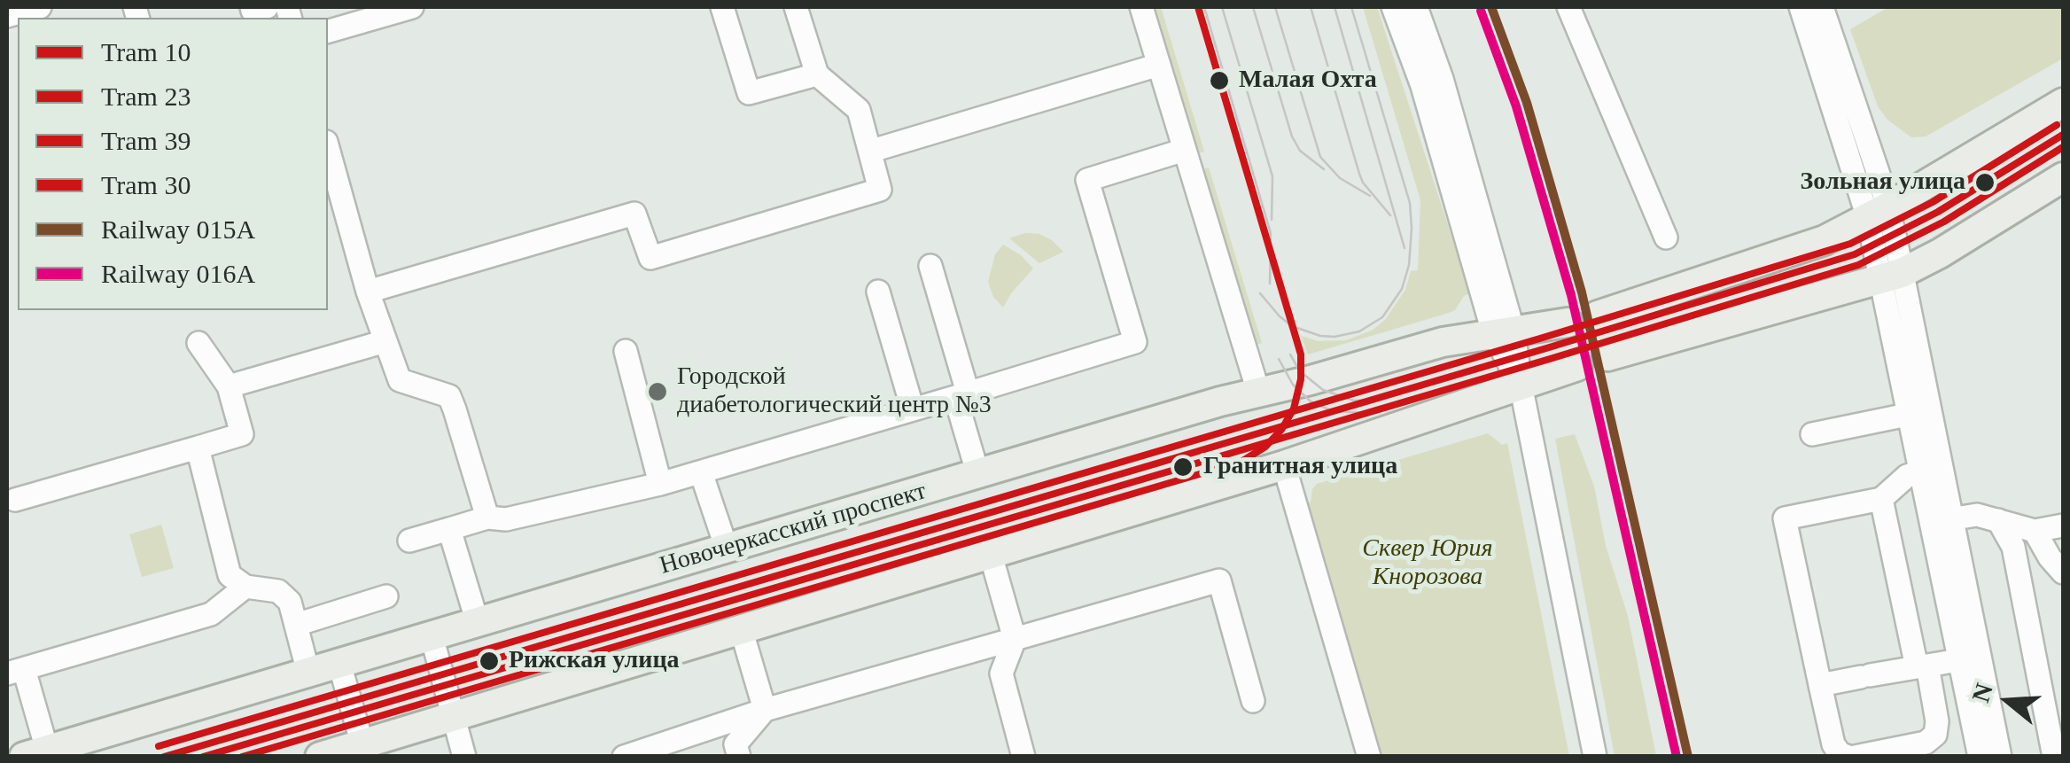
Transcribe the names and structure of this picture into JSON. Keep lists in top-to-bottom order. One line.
{"streets":{"main road":["Новочеркасский проспект"]},"parks":["Сквер Юрия Кнорозова"],"places":["Малая Охта","Зольная улица","Городской диабетологический центр №3","Гранитная улица","Рижская улица"],"lines":["tram line 30","rail line 015А","rail line 016А","tram line 39","tram line 10","tram line 23"],"legend":["Tram 10","Tram 23","Tram 39","Tram 30","Railway 015А","Railway 016А"],"north":"left"}
